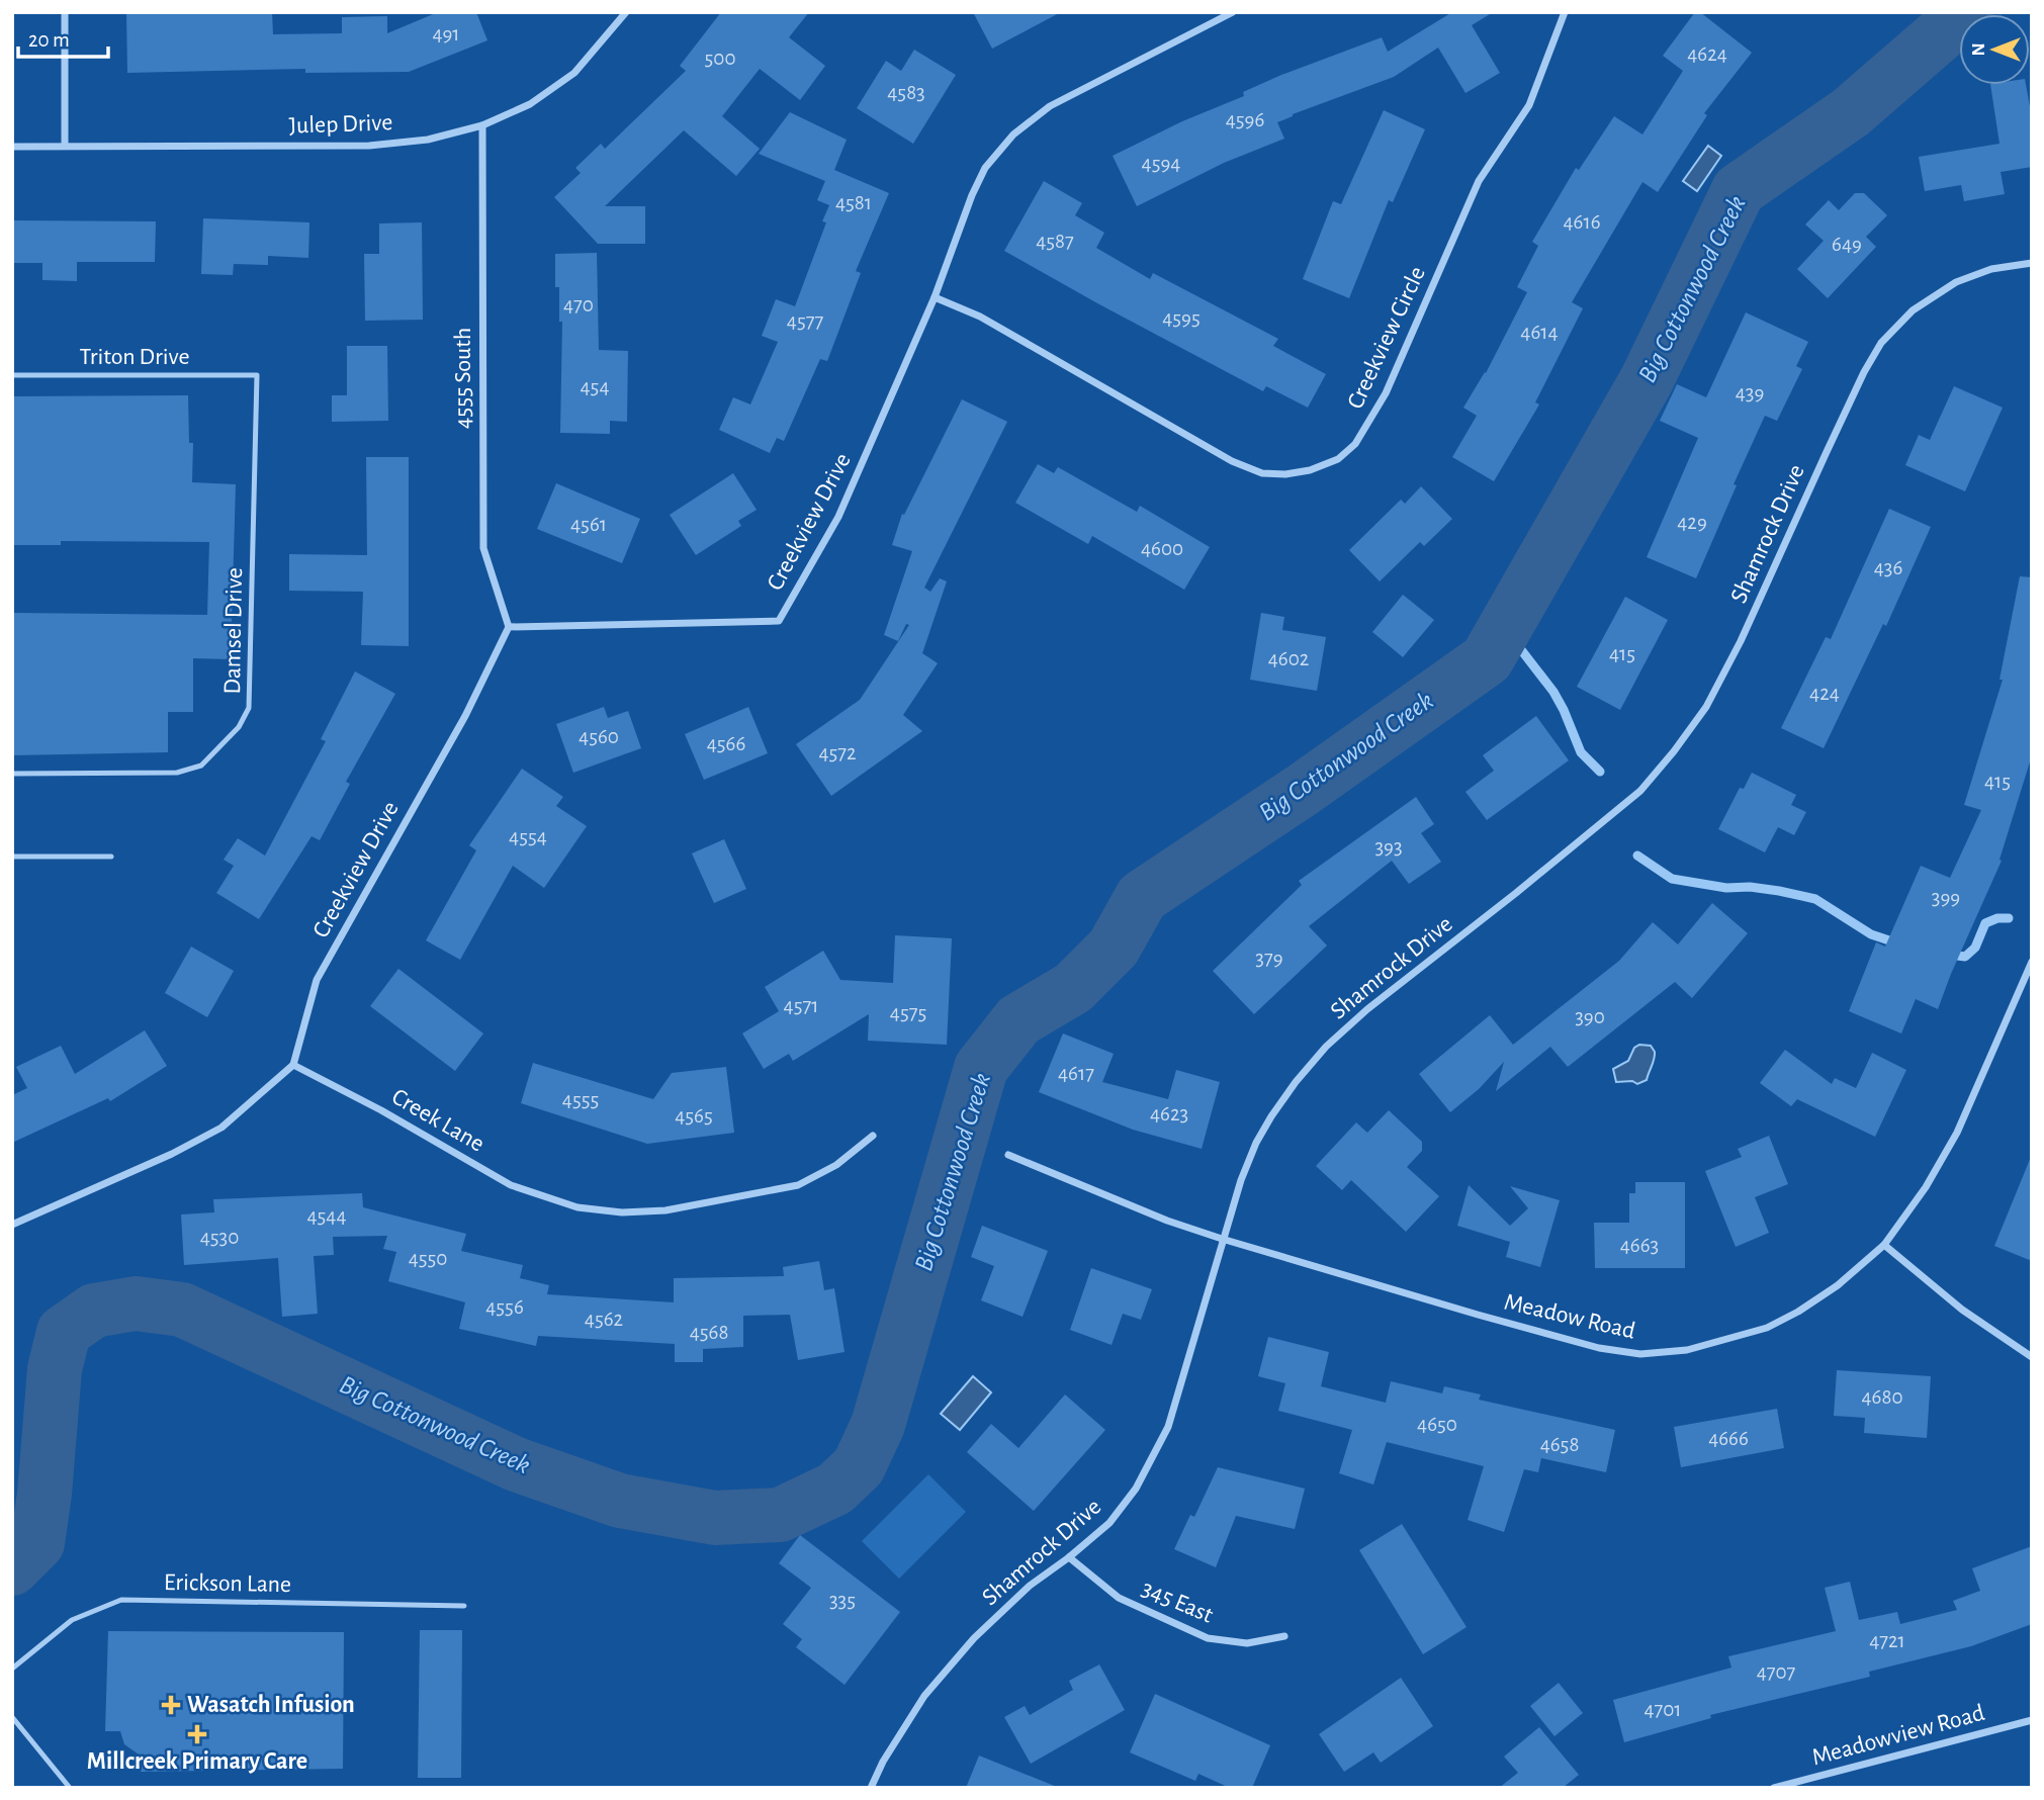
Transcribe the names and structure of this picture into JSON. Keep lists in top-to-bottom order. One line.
{"streets":{"street":["Julep Drive","Creekview Circle","4555 South","Creekview Drive","Shamrock Drive","Creek Lane","Meadow Road","345 East","Meadowview Road"],"lane":["Triton Drive","Damsel Drive","Erickson Lane"]},"crossings":[["Julep Drive","4555 South"],["Creekview Circle","Creekview Drive"],["Triton Drive","Damsel Drive"],["4555 South","Creekview Drive"],["Creekview Drive","Creek Lane"],["Shamrock Drive","Meadow Road"],["Shamrock Drive","345 East"]],"water":["Big Cottonwood Creek"],"places":{"health":["Wasatch Infusion","Millcreek Primary Care"]},"house_numbers":["491","4624","500","4583","4596","4594","4581","4616","4587","649","470","4595","4577","4614","454","439","429","4561","4600","436","415","4602","424","4560","4566","4572","415","4554","393","399","379","4571","4575","390","4617","4555","4623","4565","4544","4530","4663","4550","4556","4562","4568","4680","4650","4666","4658","335","4721","4707","4701"],"scale_bar":"20 m","north":"left"}
